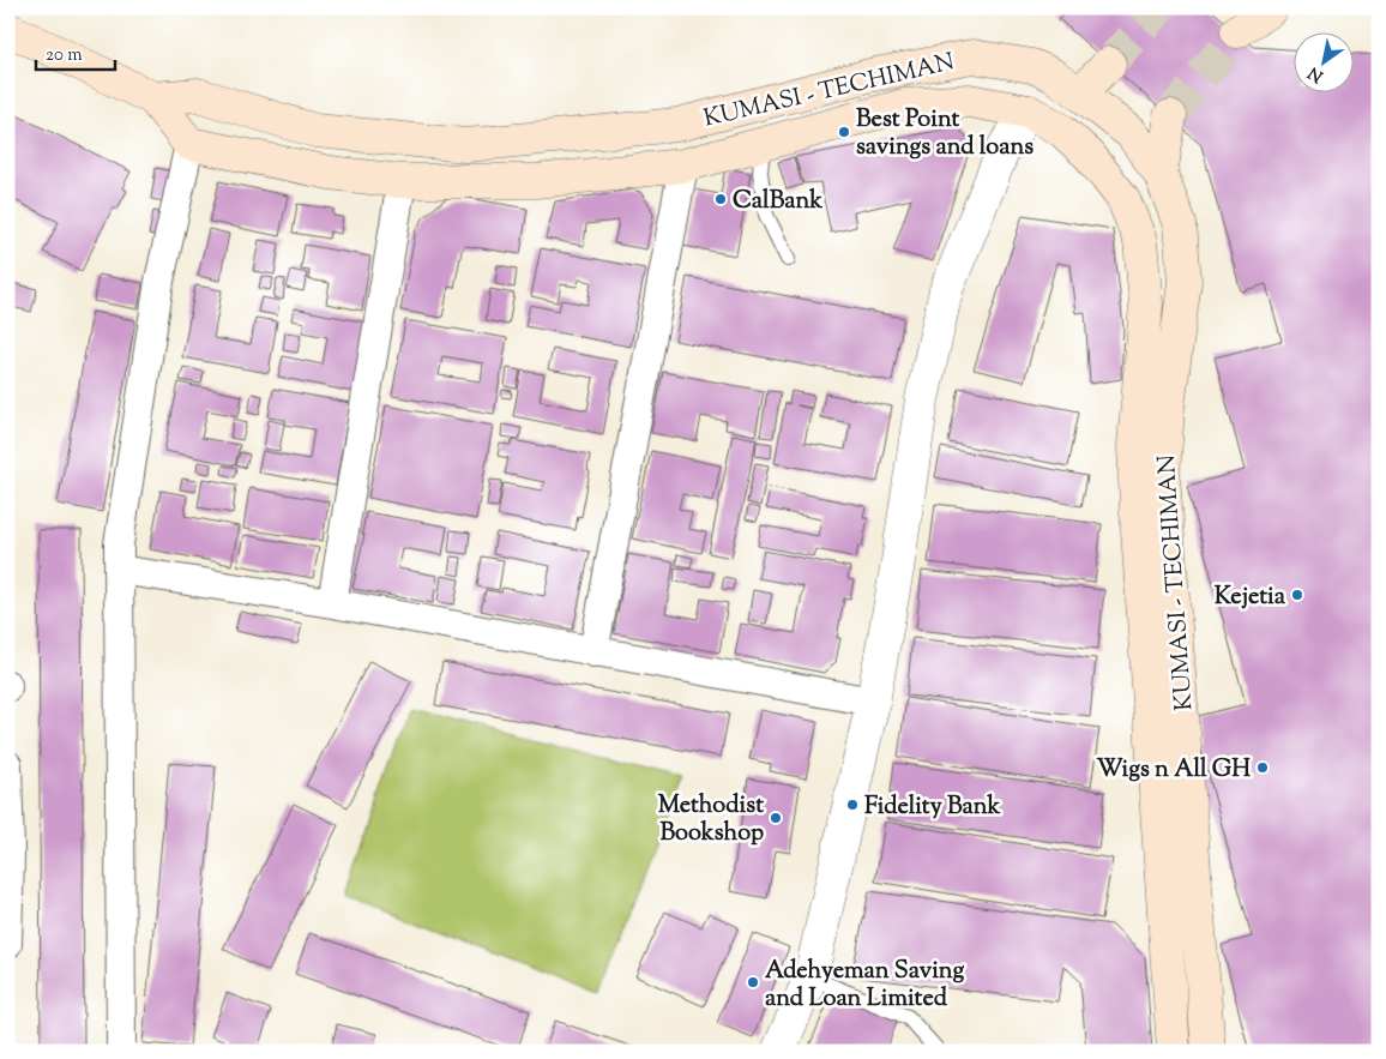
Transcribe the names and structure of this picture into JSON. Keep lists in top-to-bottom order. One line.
{"streets":{"main road":["KUMASI - TECHIMAN"]},"places":["Best Point savings and loans","CalBank","Kejetia","Wigs n All GH","Fidelity Bank","Methodist Bookshop","Adehyeman Saving and Loan Limited"],"scale_bar":"20 m","north":"bottom left"}
